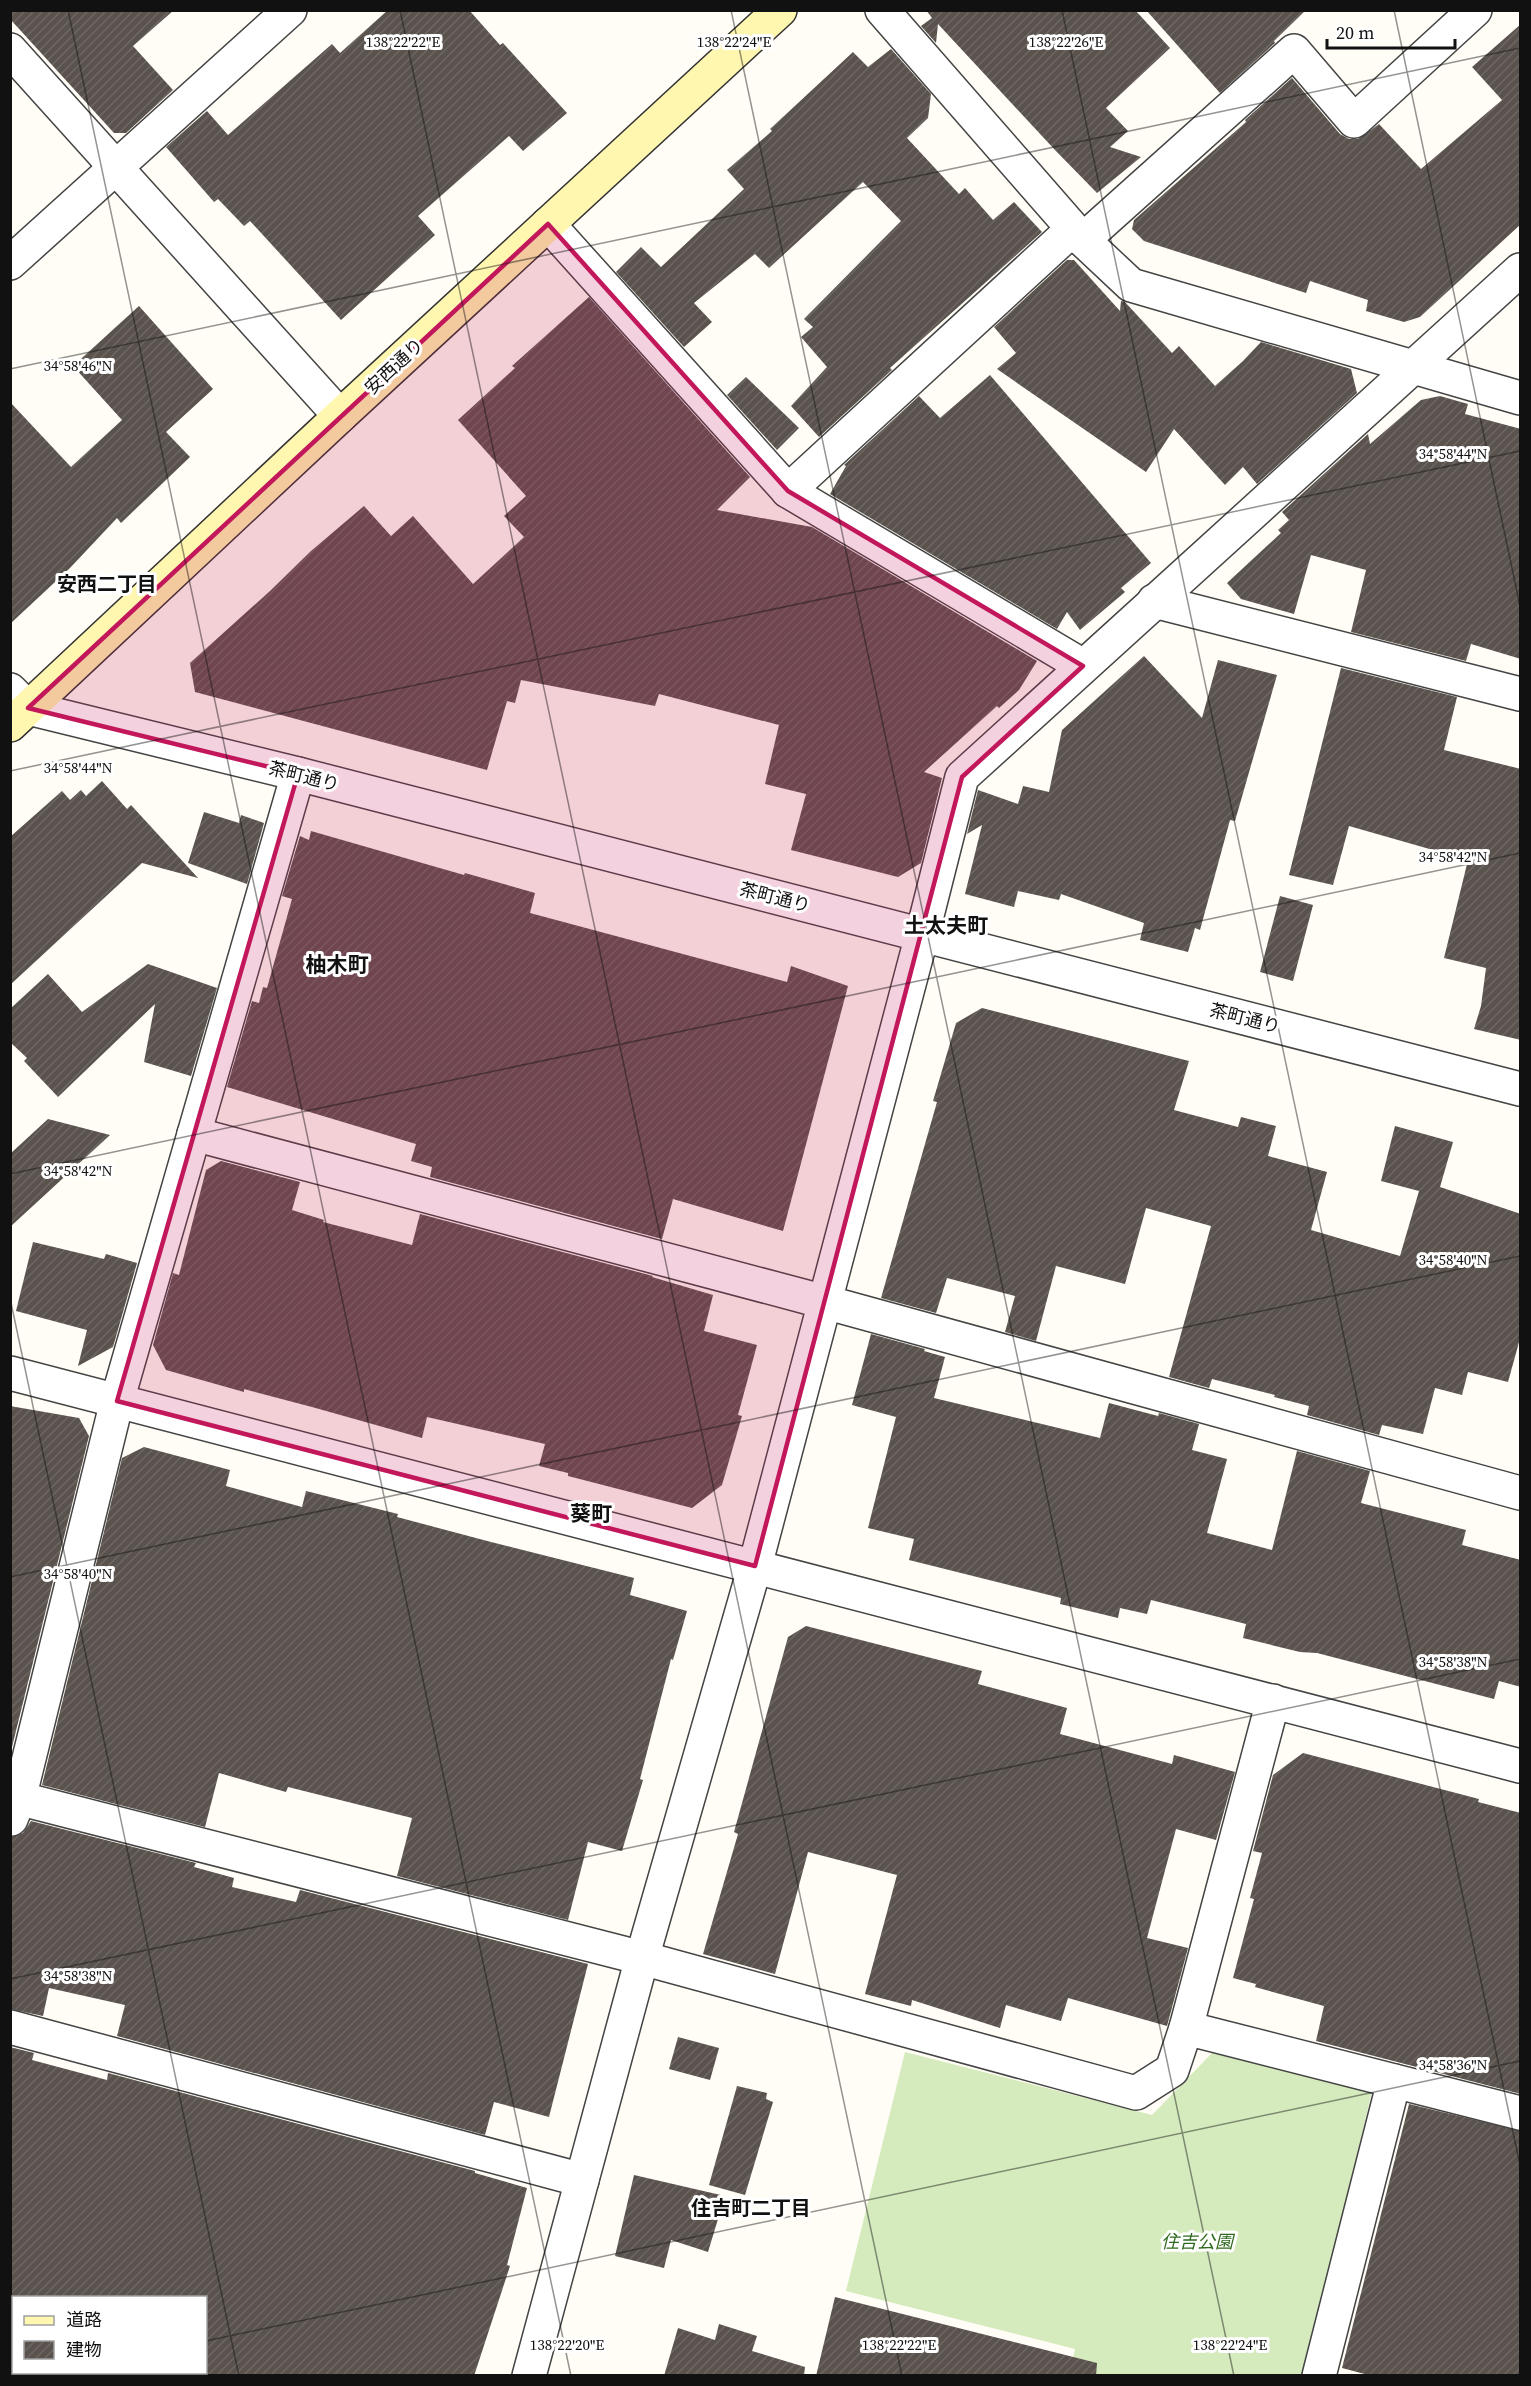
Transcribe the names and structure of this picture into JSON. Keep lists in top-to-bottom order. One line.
{"streets":{"main road":["安西通り"],"street":["茶町通り"]},"crossings":[["安西通り","茶町通り"]],"districts":["安西二丁目","土太夫町","柚木町","葵町","住吉町二丁目"],"parks":["住吉公園"],"legend":["道路","建物"],"scale_bar":"20 m","coordinates":["138°22'22\"E","138°22'24\"E","138°22'26\"E","34°58'46\"N","34°58'44\"N","34°58'42\"N","34°58'40\"N","34°58'38\"N","34°58'36\"N","138°22'20\"E"]}
